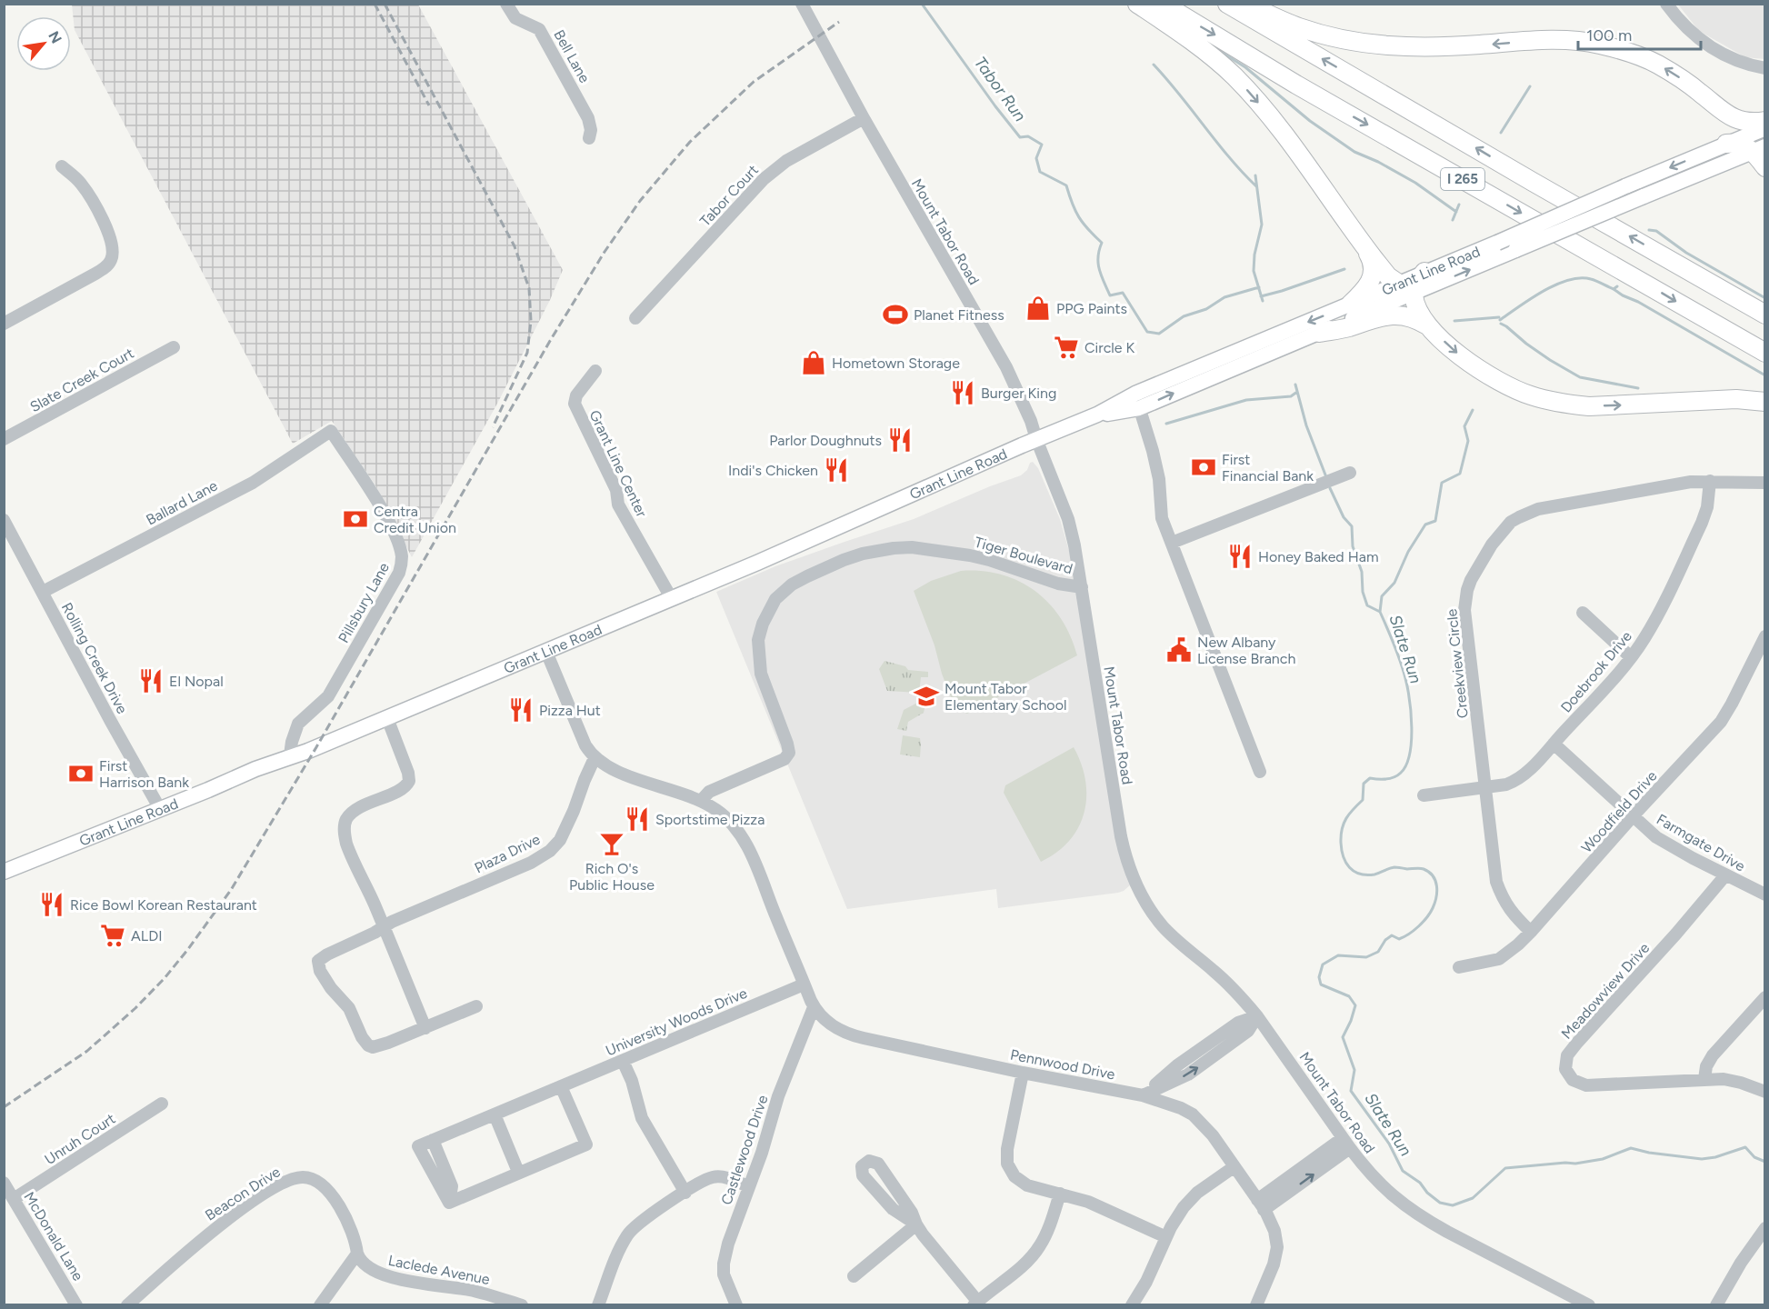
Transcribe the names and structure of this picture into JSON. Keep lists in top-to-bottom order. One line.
{"streets":{"highway":["I 265"],"main road":["Grant Line Road"],"street":["Bell Lane","Tabor Court","Mount Tabor Road","Slate Creek Court","Grant Line Center","Ballard Lane","Tiger Boulevard","Pillsbury Lane","Rolling Creek Drive","Creekview Circle","Doebrook Drive","Woodfield Drive","Farmgate Drive","Plaza Drive","Meadowview Drive","University Woods Drive","Pennwood Drive","Unruh Court","Castlewood Drive","Beacon Drive","McDonald Lane","Laclede Avenue"]},"crossings":[["Tabor Court","Mount Tabor Road"],["Mount Tabor Road","Grant Line Road"],["Mount Tabor Road","Tiger Boulevard"],["Grant Line Road","Grant Line Center"],["Grant Line Road","Pillsbury Lane"],["Grant Line Road","Rolling Creek Drive"],["Ballard Lane","Pillsbury Lane"],["Ballard Lane","Rolling Creek Drive"],["Tiger Boulevard","Pennwood Drive"],["Creekview Circle","Doebrook Drive"],["Creekview Circle","Woodfield Drive"],["Doebrook Drive","Farmgate Drive"],["Woodfield Drive","Farmgate Drive"],["Farmgate Drive","Meadowview Drive"],["University Woods Drive","Pennwood Drive"],["Pennwood Drive","Castlewood Drive"],["Unruh Court","McDonald Lane"],["Beacon Drive","Laclede Avenue"]],"water":["Tabor Run","Slate Run"],"places":{"shop":["PPG Paints","Hometown Storage"],"sports":["Planet Fitness"],"supermarket":["Circle K","ALDI"],"restaurant":["Burger King","Parlor Doughnuts","Indi's Chicken","Honey Baked Ham","El Nopal","Pizza Hut","Sportstime Pizza","Rice Bowl Korean Restaurant"],"bank":["First Financial Bank","Centra Credit Union","First Harrison Bank"],"public building":["New Albany License Branch"],"school or university":["Mount Tabor Elementary School"],"bar":["Rich O's Public House"]},"scale_bar":"100 m","north":"top right"}
